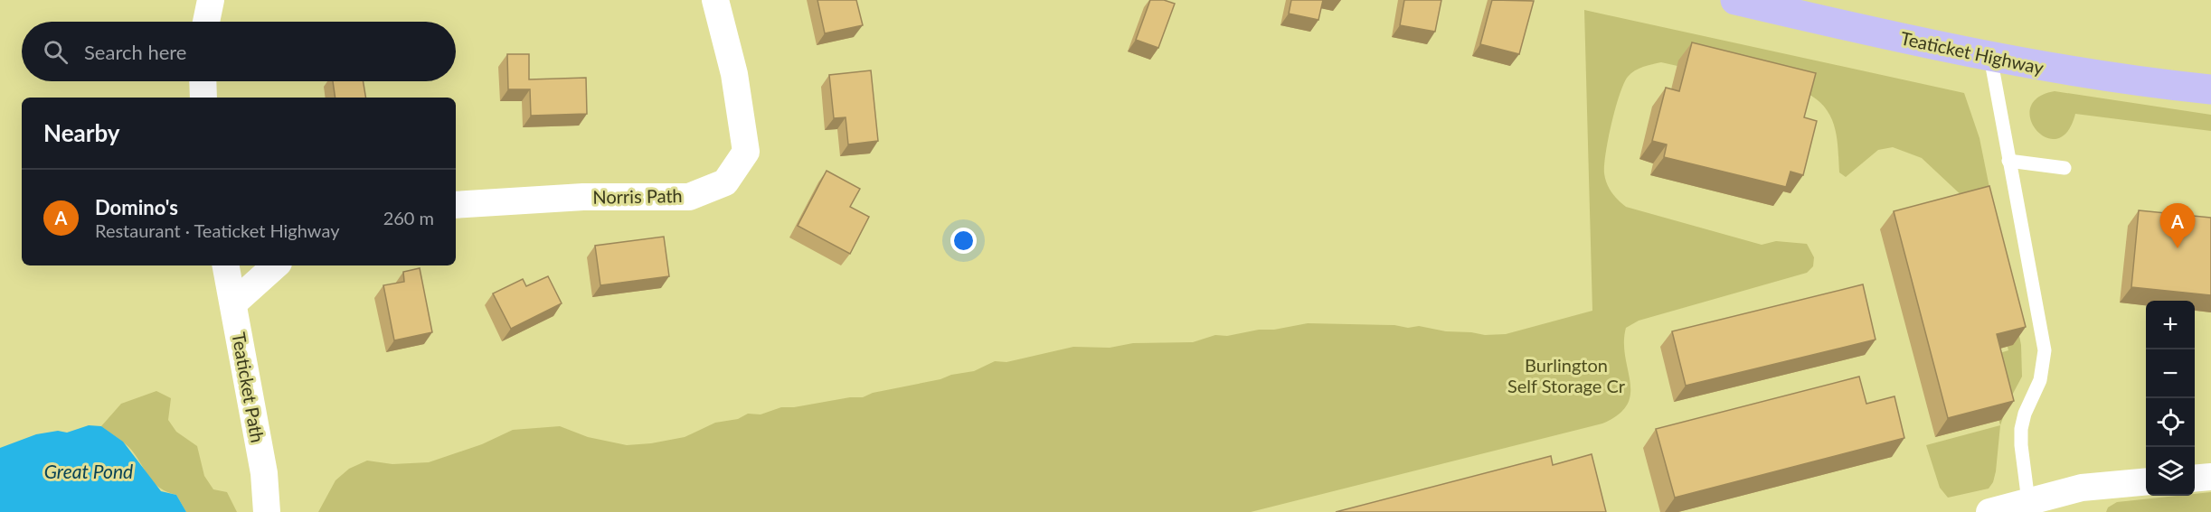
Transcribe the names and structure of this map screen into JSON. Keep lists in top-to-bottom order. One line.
{"streets":{"main road":["Teaticket Highway"],"street":["Norris Path","Teaticket Path"]},"water":["Great Pond"],"parks":["Burlington Self Storage Cr"],"page":{"search":"Search here","heading":"Nearby","list":[{"mark":"A","name":"Domino's","note":"Restaurant · Teaticket Highway","value":"260 m"}],"pins":"A","map_buttons":["+","−"]}}
